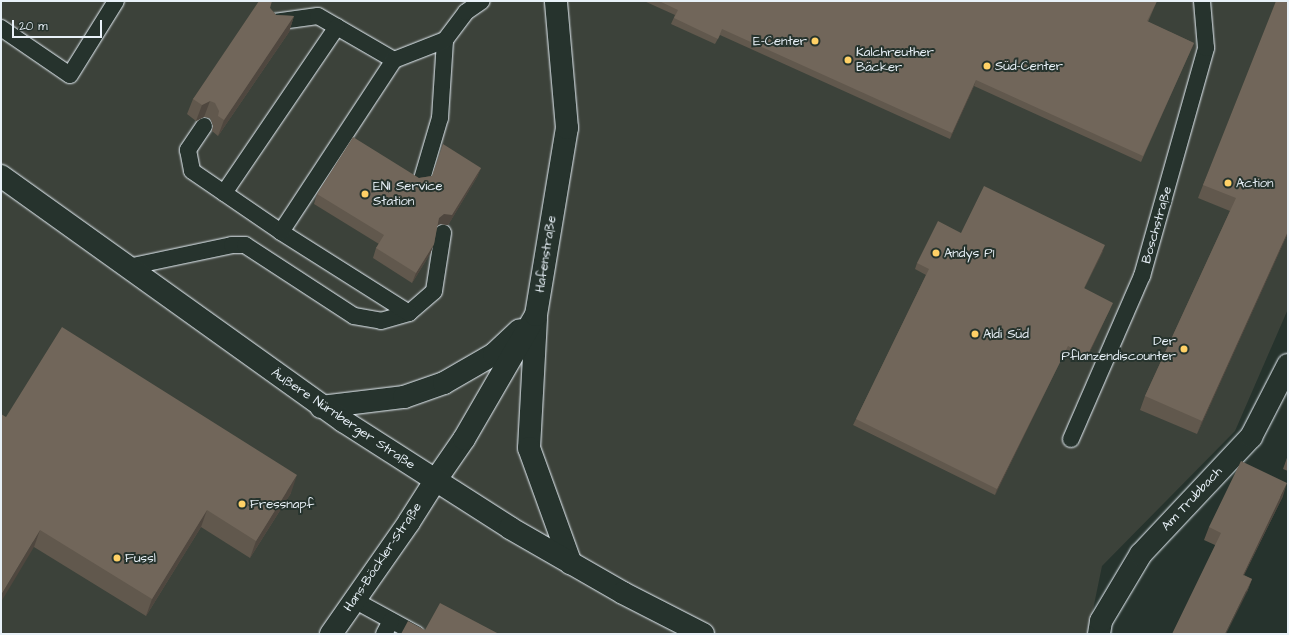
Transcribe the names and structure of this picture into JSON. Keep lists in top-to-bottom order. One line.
{"streets":{"street":["Hafenstraße","Äußere Nürnberger Straße","Am Trubbach","Hans-Böckler-Straße"],"lane":["Boschstraße"]},"crossings":[["Hafenstraße","Äußere Nürnberger Straße"],["Hafenstraße","Hans-Böckler-Straße"],["Äußere Nürnberger Straße","Hans-Böckler-Straße"]],"places":["E-Center","Kalchreuther Bäcker","Süd-Center","Action","ENI Service Station","Andys P1","Aldi Süd","Der Pflanzendiscounter","Fressnapf","Fussl"],"scale_bar":"20 m"}
